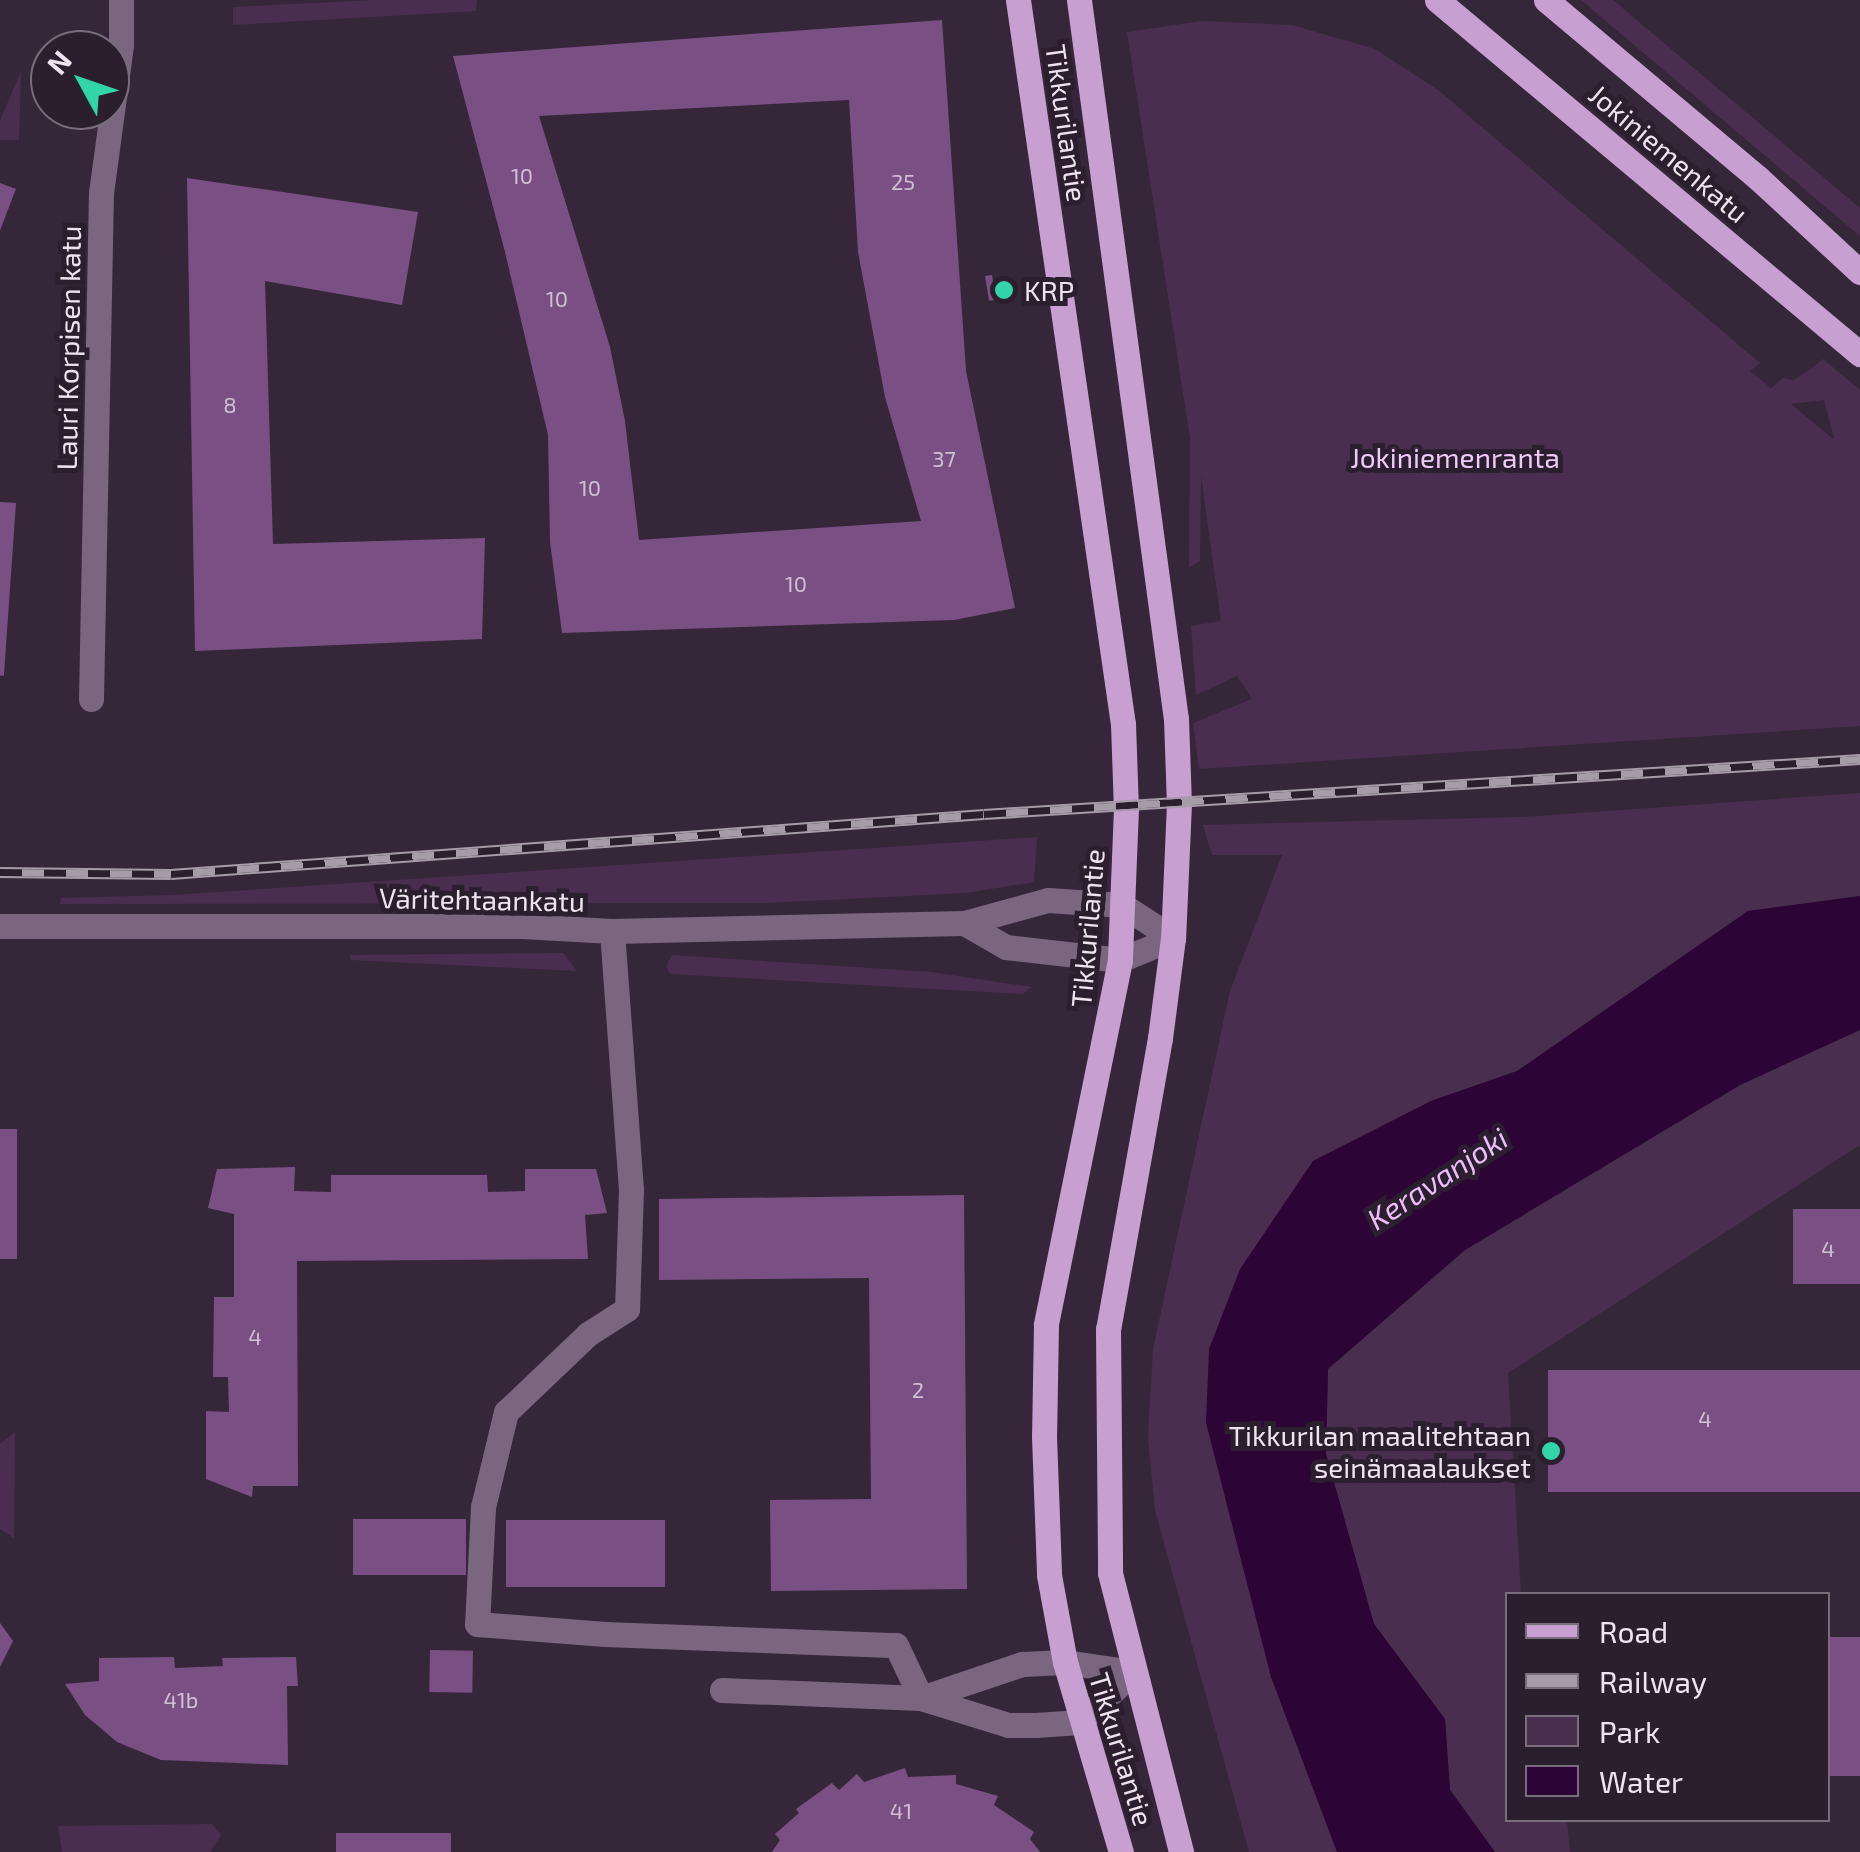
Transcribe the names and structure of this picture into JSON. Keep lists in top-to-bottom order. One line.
{"streets":{"main road":["Tikkurilantie","Jokiniemenkatu"],"street":["Lauri Korpisen katu","Väritehtaankatu"]},"crossings":[["Tikkurilantie","Väritehtaankatu"]],"water":["Keravanjoki"],"parks":["Jokiniemenranta"],"places":["KRP","Tikkurilan maalitehtaan seinämaalaukset"],"house_numbers":["10","25","10","8","37","10","10","4","4","2","4","41b","41"],"legend":["Road","Railway","Park","Water"],"north":"top left"}
